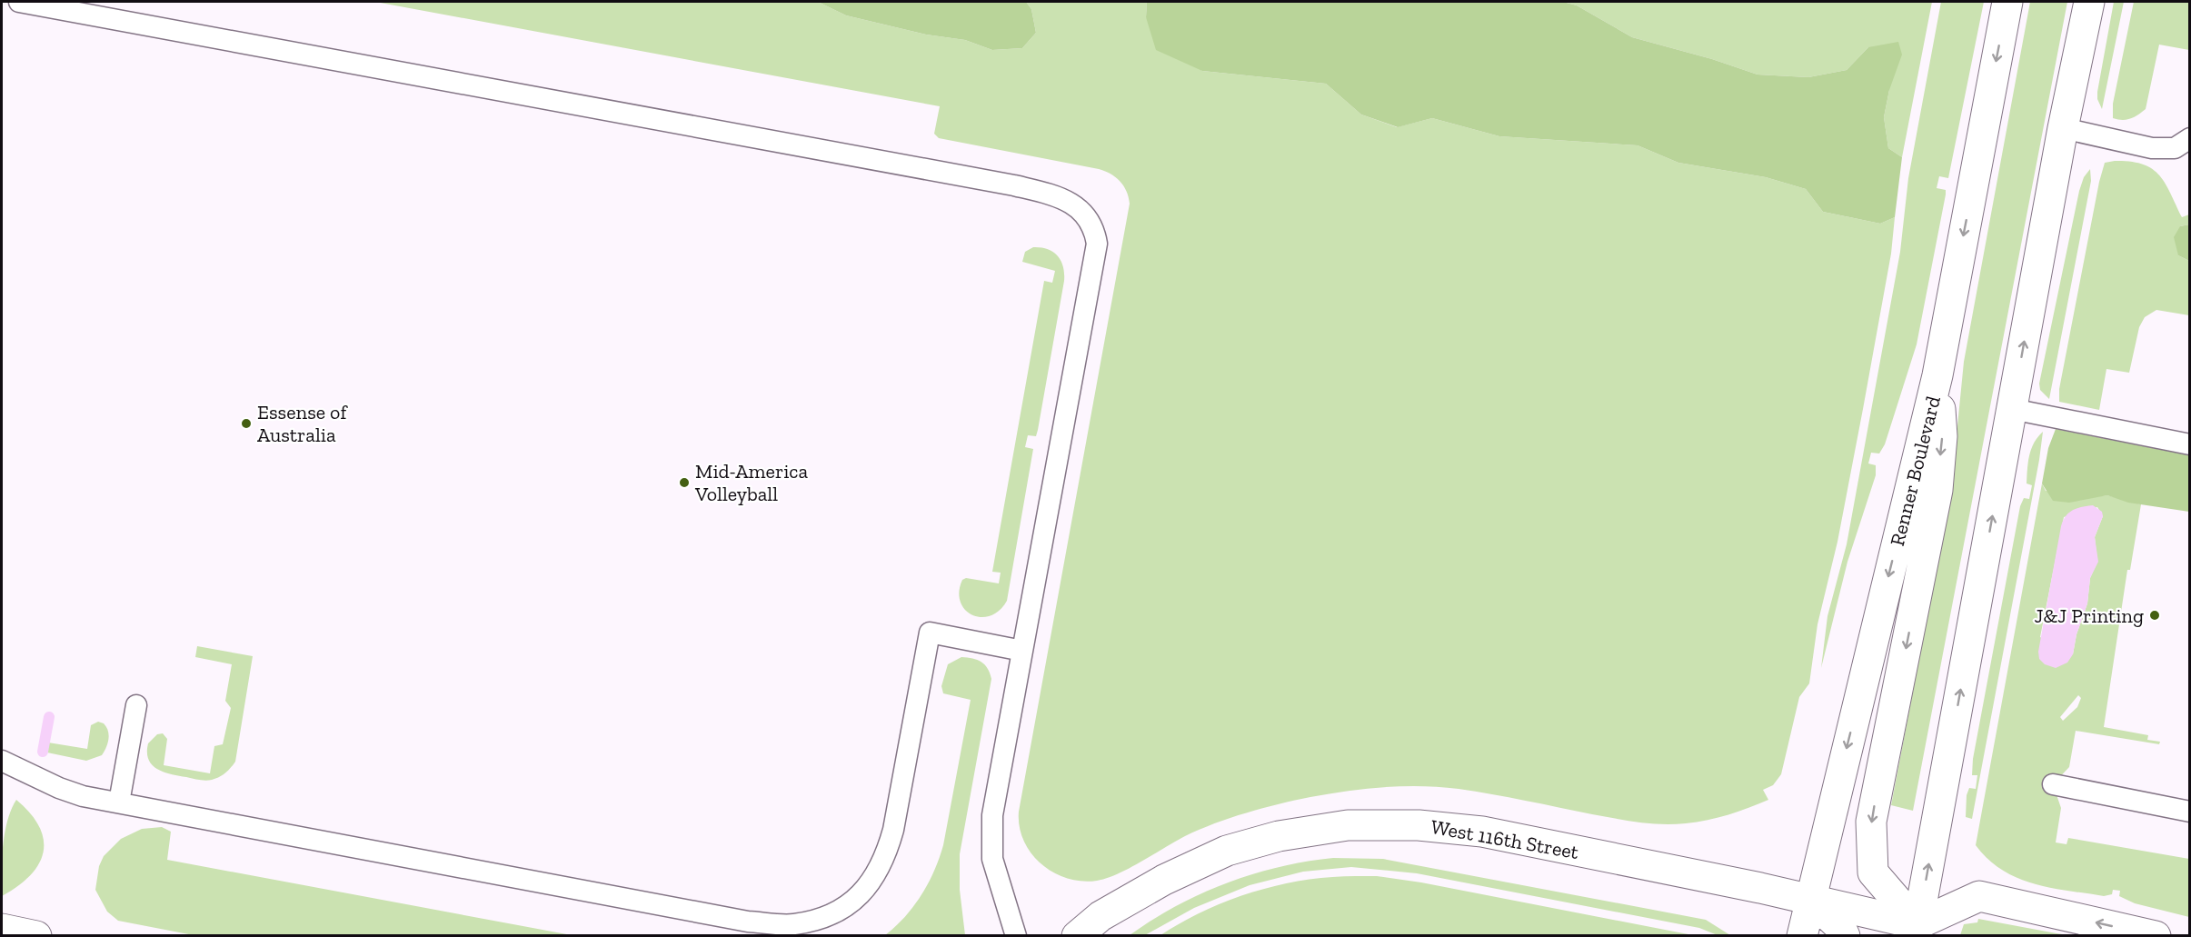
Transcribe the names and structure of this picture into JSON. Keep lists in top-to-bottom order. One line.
{"streets":{"main road":["Renner Boulevard","West 116th Street"]},"crossings":[["Renner Boulevard","West 116th Street"]],"places":["Essense of Australia","Mid-America Volleyball","J&J Printing"]}
